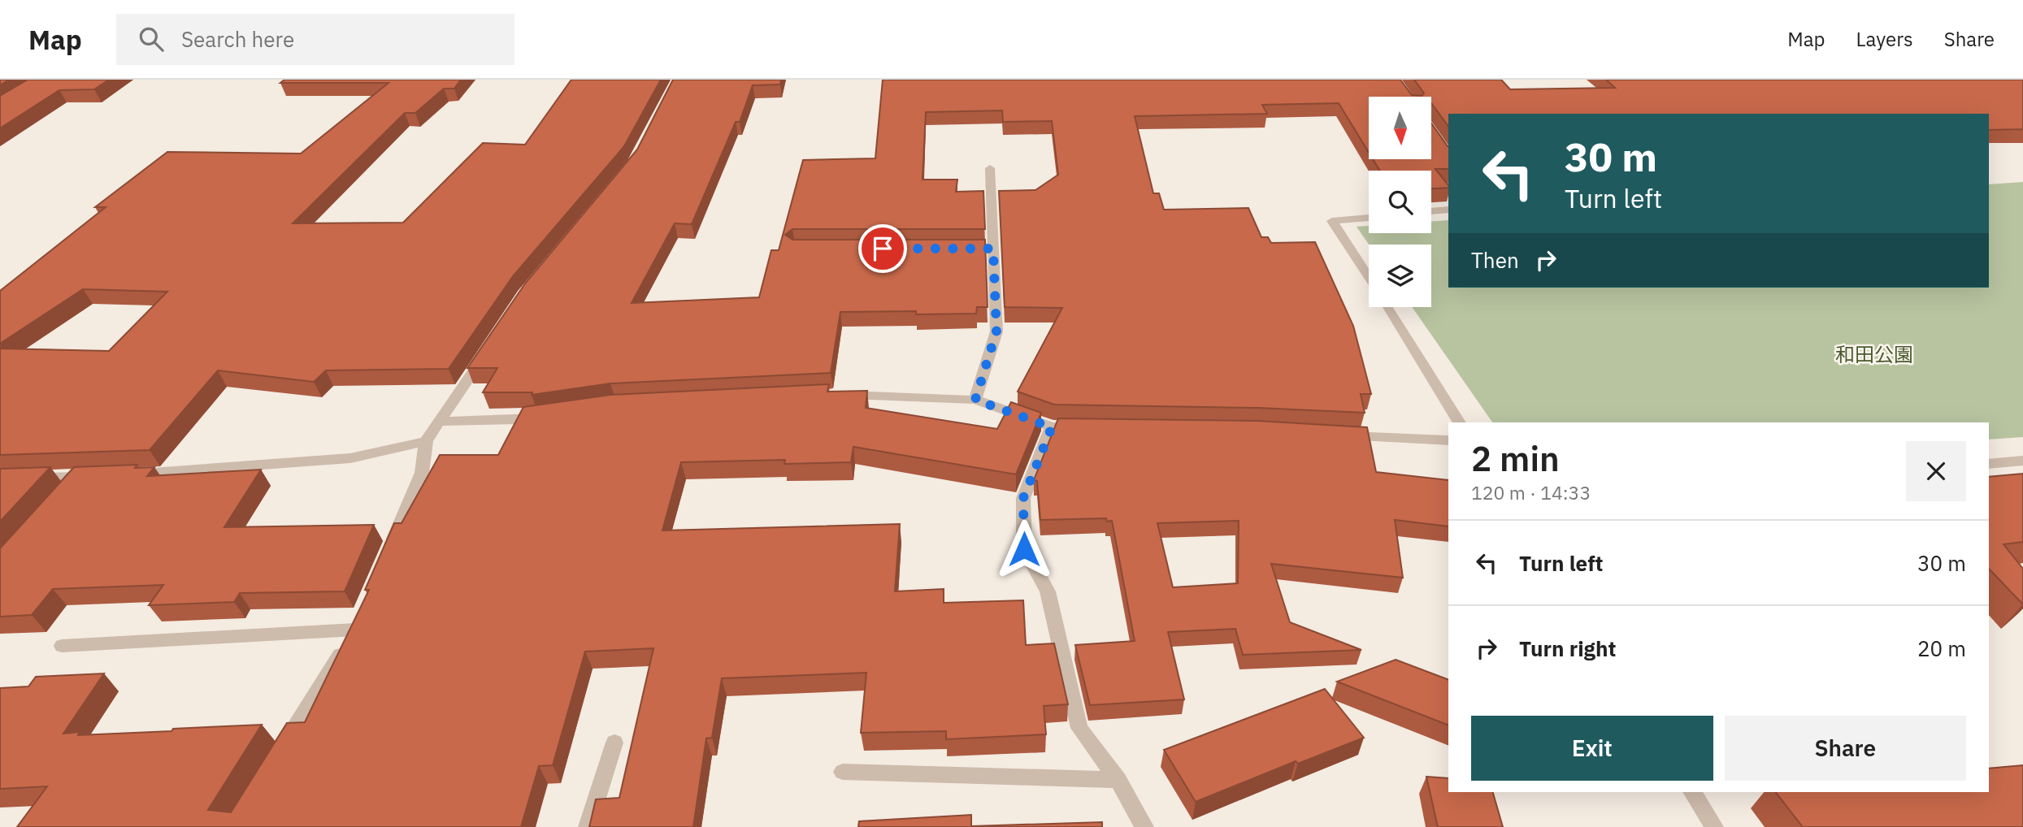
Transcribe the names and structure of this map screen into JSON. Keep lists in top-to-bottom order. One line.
{"parks":["和田公園"],"north":"bottom","page":{"header":"Map","search":"Search here","nav":["Map","Layers","Share"],"turn":["30 m","Turn left"],"then":"Then","heading":["2 min","120 m · 14:33"],"list":[{"name":"Turn left","value":"30 m"},{"name":"Turn right","value":"20 m"}],"buttons":["Exit","Share"]}}
